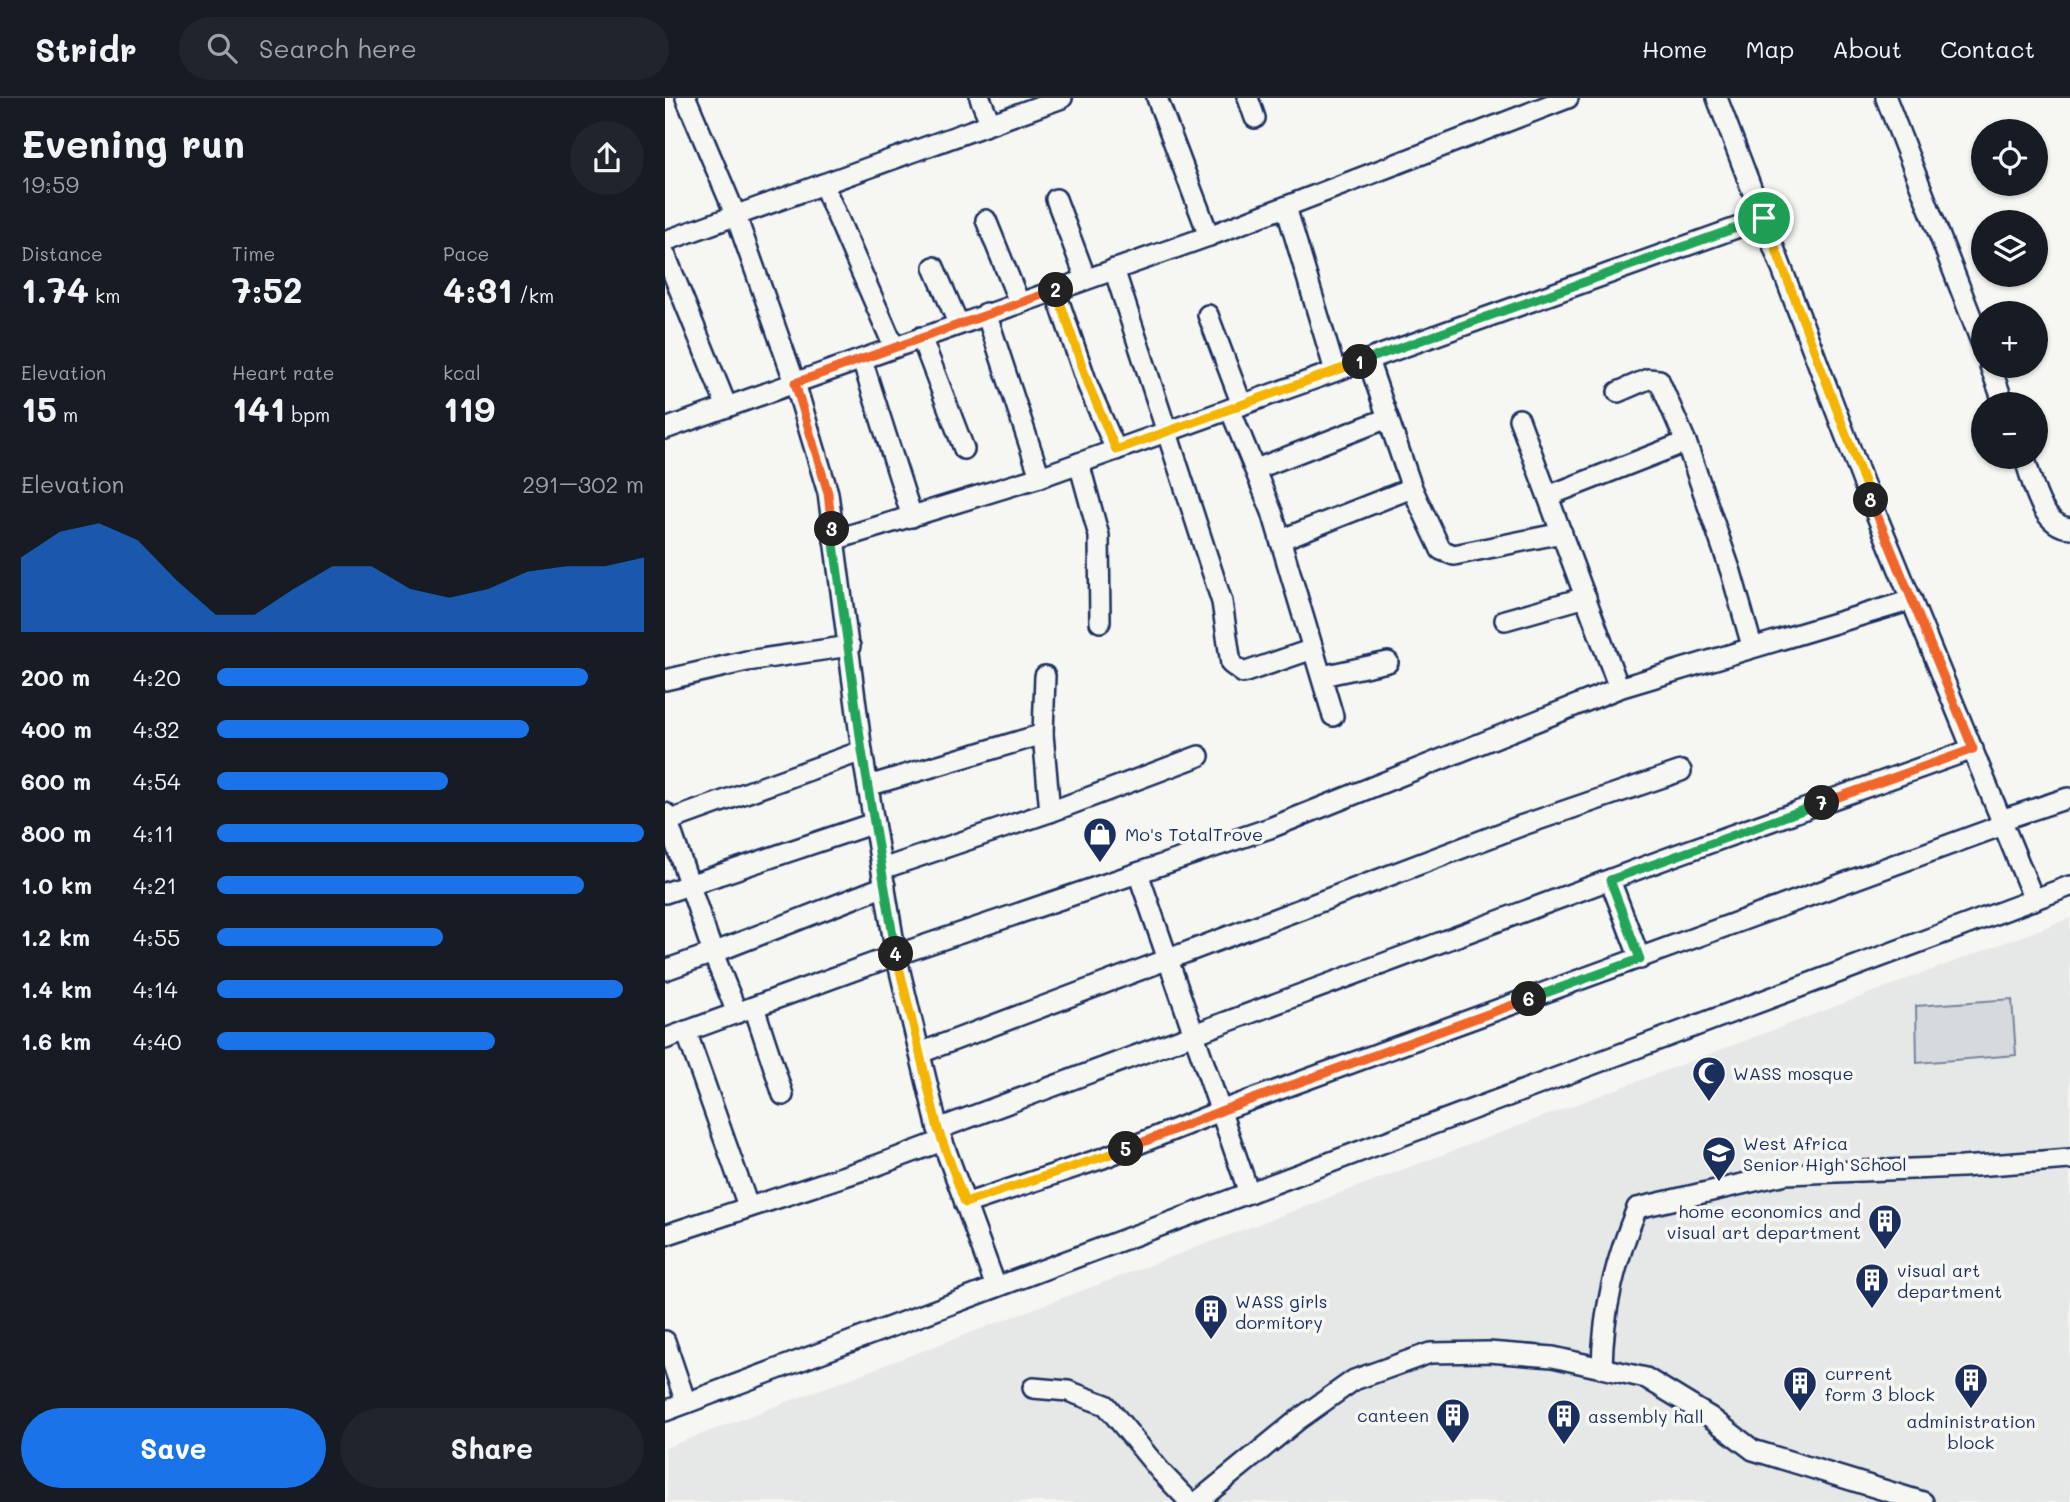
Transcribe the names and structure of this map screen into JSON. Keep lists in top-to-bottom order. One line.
{"places":{"shop":["Mo's TotalTrove"],"mosque":["WASS mosque"],"school or university":["West Africa Senior High School"],"building":["home economics and visual art department","visual art department","WASS girls dormitory","administration block","current form 3 block","canteen","assembly hall"]},"page":{"header":"Stridr","search":"Search here","nav":["Home","Map","About","Contact"],"heading":["Evening run","19:59"],"map_buttons":["+","−"],"stats":[["Distance","1.74 km"],["Time","7:52"],["Pace","4:31 /km"],["Elevation","15 m"],["Heart rate","141 bpm"],["kcal","119"]],"pins":["2","1","8","3","7","4","6","5"],"chart":["Elevation","291–302 m"],"list":[{"name":"200 m","note":"4:20"},{"name":"400 m","note":"4:32"},{"name":"600 m","note":"4:54"},{"name":"800 m","note":"4:11"},{"name":"1.0 km","note":"4:21"},{"name":"1.2 km","note":"4:55"},{"name":"1.4 km","note":"4:14"},{"name":"1.6 km","note":"4:40"}],"buttons":["Save","Share"]}}
